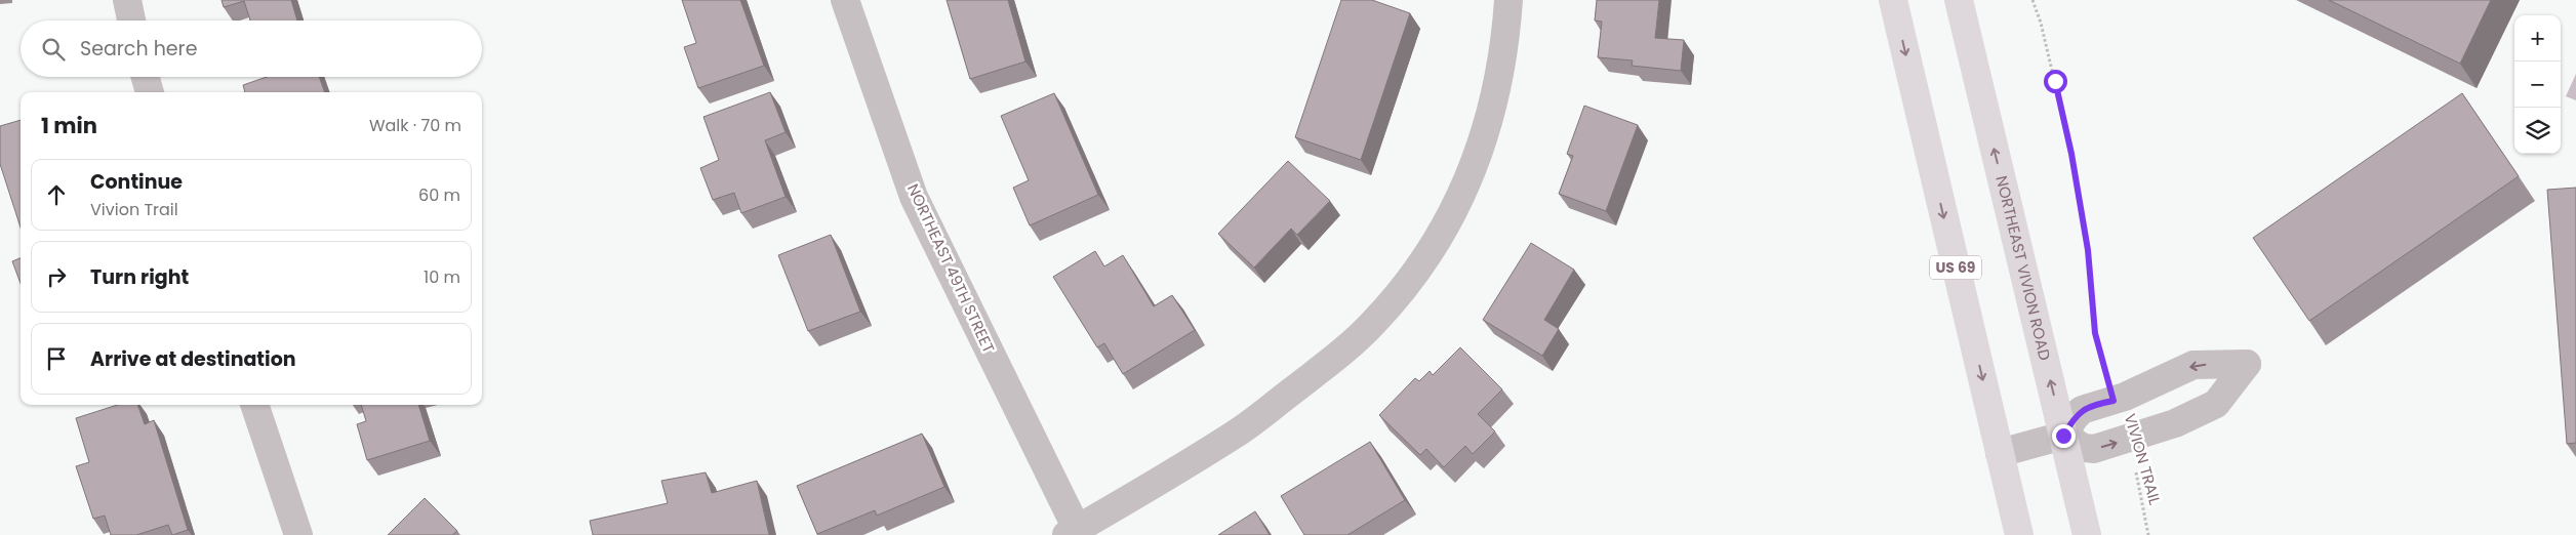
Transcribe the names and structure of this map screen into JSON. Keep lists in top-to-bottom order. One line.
{"streets":{"main road":["US 69","NORTHEAST VIVION ROAD"],"street":["NORTHEAST 49TH STREET"],"path":["VIVION TRAIL"]},"page":{"map_buttons":["+","−"],"search":"Search here","heading":["1 min","Walk · 70 m"],"list":[["Continue","Vivion Trail","60 m"],["Turn right","10 m"],"Arrive at destination"]}}
